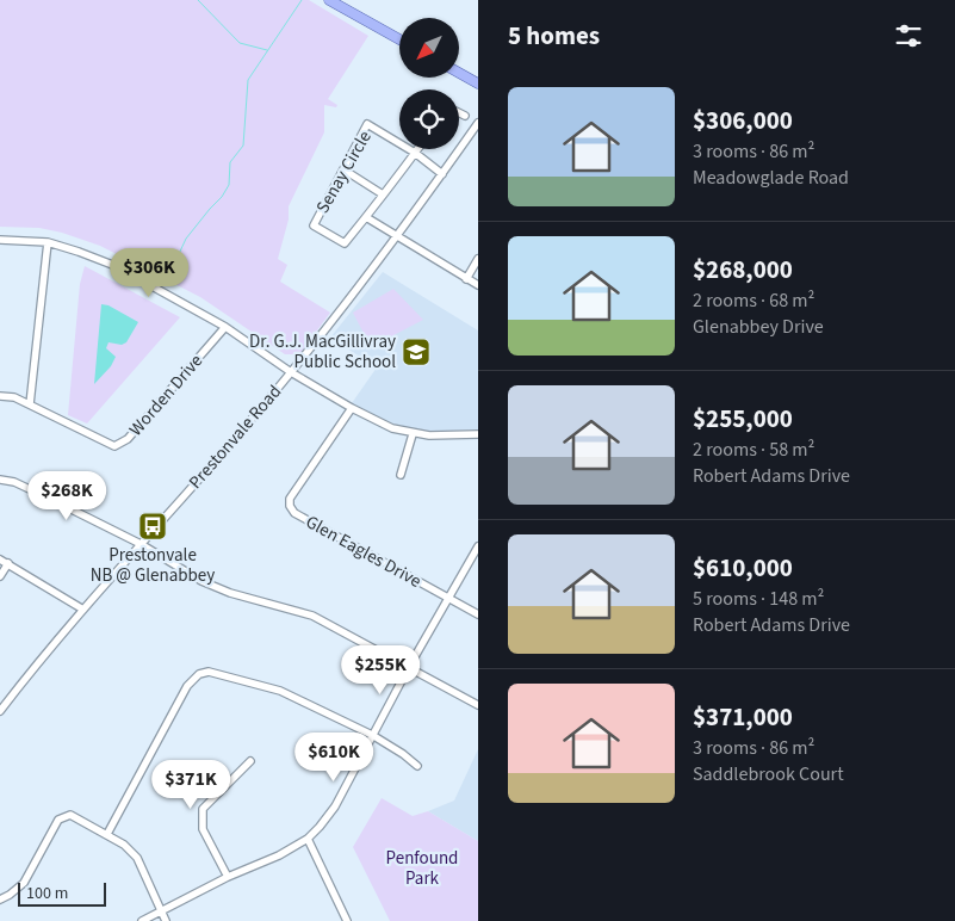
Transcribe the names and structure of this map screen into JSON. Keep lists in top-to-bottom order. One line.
{"streets":{"street":["Senay Circle","Worden Drive","Prestonvale Road","Glen Eagles Drive"]},"crossings":[["Senay Circle","Prestonvale Road"]],"parks":["Penfound Park"],"places":{"school or university":["Dr. G.J. MacGillivray Public School"],"bus stop":["Prestonvale NB @ Glenabbey"]},"scale_bar":"100 m","north":"bottom left","page":{"heading":"5 homes","list":[{"name":"$306,000","note":"3 rooms · 86 m² · Meadowglade Road"},{"name":"$268,000","note":"2 rooms · 68 m² · Glenabbey Drive"},{"name":"$255,000","note":"2 rooms · 58 m² · Robert Adams Drive"},{"name":"$610,000","note":"5 rooms · 148 m² · Robert Adams Drive"},{"name":"$371,000","note":"3 rooms · 86 m² · Saddlebrook Court"}],"price":["$306K","$268K","$255K","$610K","$371K"],"scale":"100 m"}}
